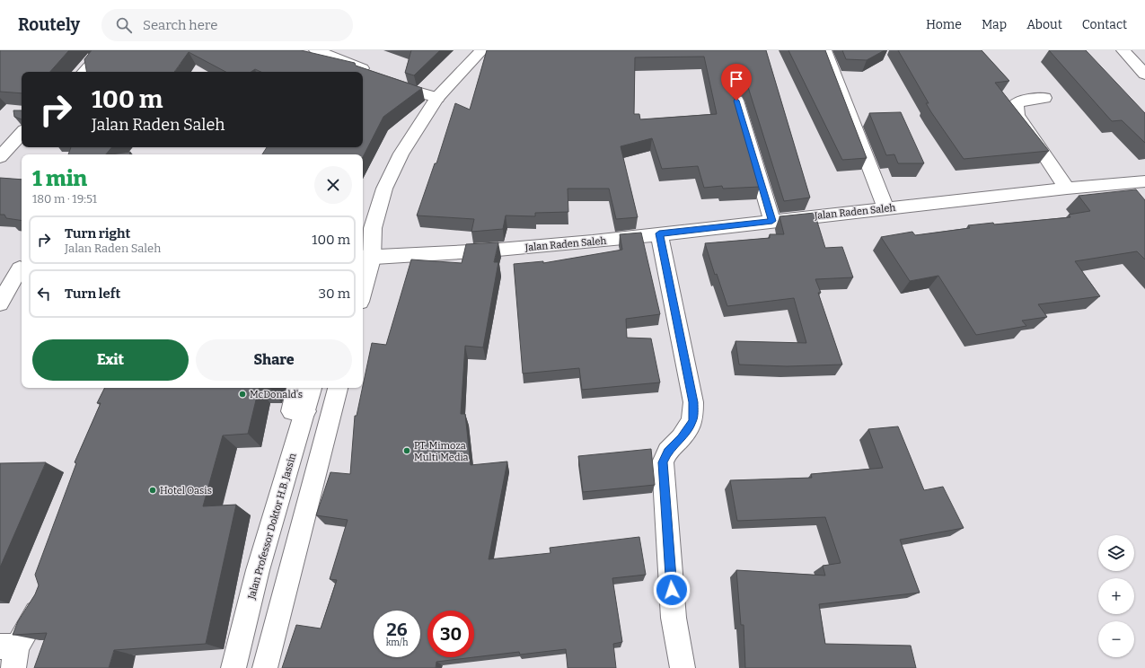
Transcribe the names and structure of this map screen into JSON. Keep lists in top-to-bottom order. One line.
{"streets":{"main road":["Jalan Raden Saleh","Jalan Professor Doktor H.B. Jassin"]},"places":["McDonald's","PT. Mimoza Multi Media","Hotel Oasis"],"page":{"header":"Routely","search":"Search here","nav":["Home","Map","About","Contact"],"turn":["100 m","Jalan Raden Saleh"],"heading":["1 min","180 m · 19:51"],"list":[{"name":"Turn right","note":"Jalan Raden Saleh","value":"100 m"},{"name":"Turn left","value":"30 m"}],"buttons":["Exit","Share"],"map_buttons":["+","−"],"speed":"26 km/h","limit":"30"}}
